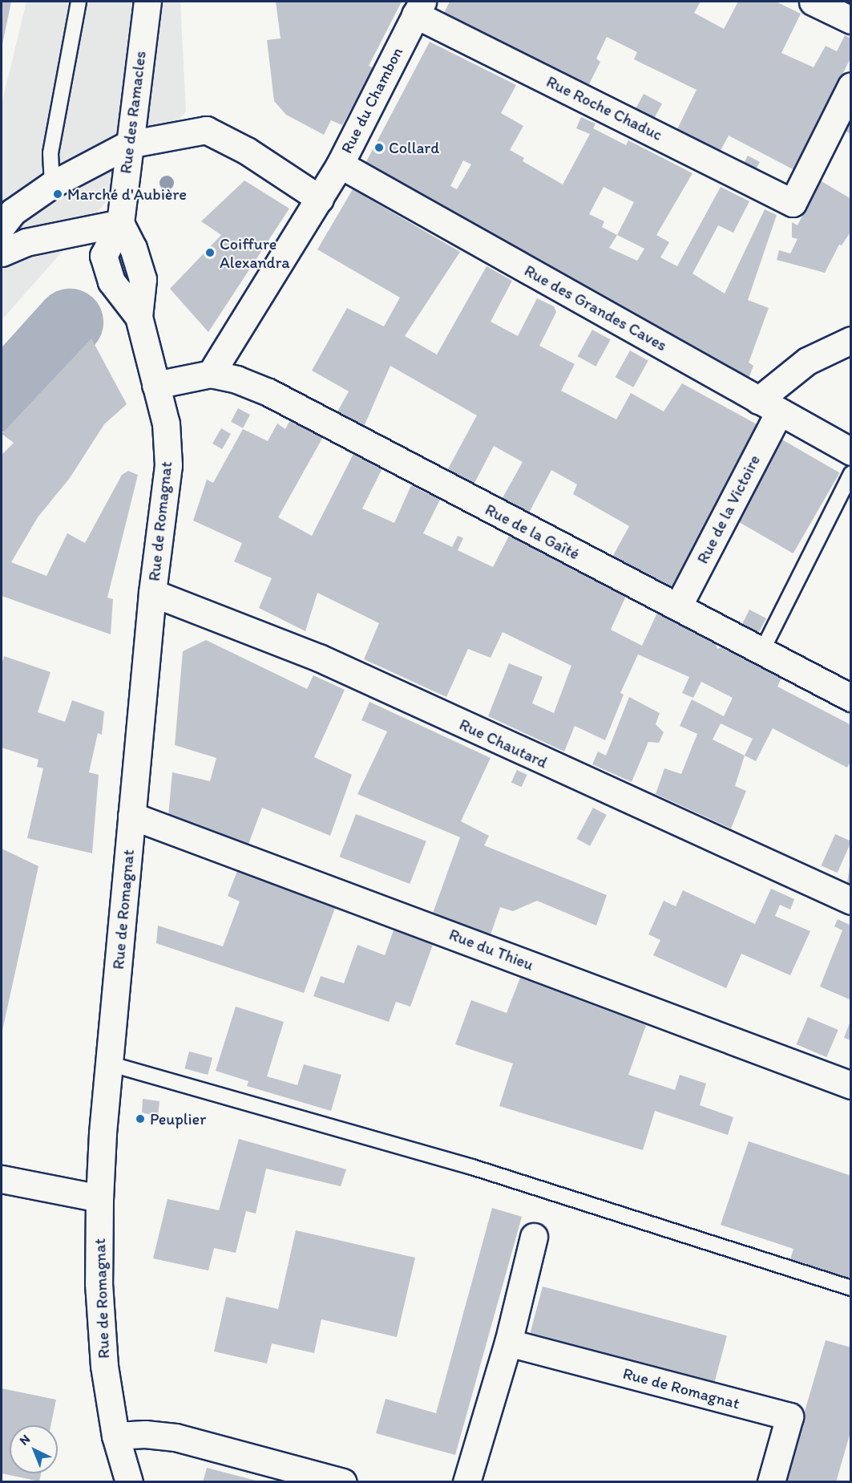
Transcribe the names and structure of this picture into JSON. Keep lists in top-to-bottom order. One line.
{"streets":{"street":["Rue du Chambon","Rue Roche Chaduc","Rue des Ramacles","Rue des Grandes Caves","Rue de la Victoire","Rue de Romagnat","Rue de la Gaîté","Rue Chautard","Rue du Thieu"]},"crossings":[["Rue du Chambon","Rue Roche Chaduc"],["Rue du Chambon","Rue des Grandes Caves"],["Rue des Ramacles","Rue de Romagnat"],["Rue des Grandes Caves","Rue de la Victoire"],["Rue de la Victoire","Rue de la Gaîté"],["Rue de Romagnat","Rue Chautard"],["Rue de Romagnat","Rue du Thieu"]],"places":["Collard","Marché d'Aubière","Coiffure Alexandra","Peuplier"],"north":"top left"}
